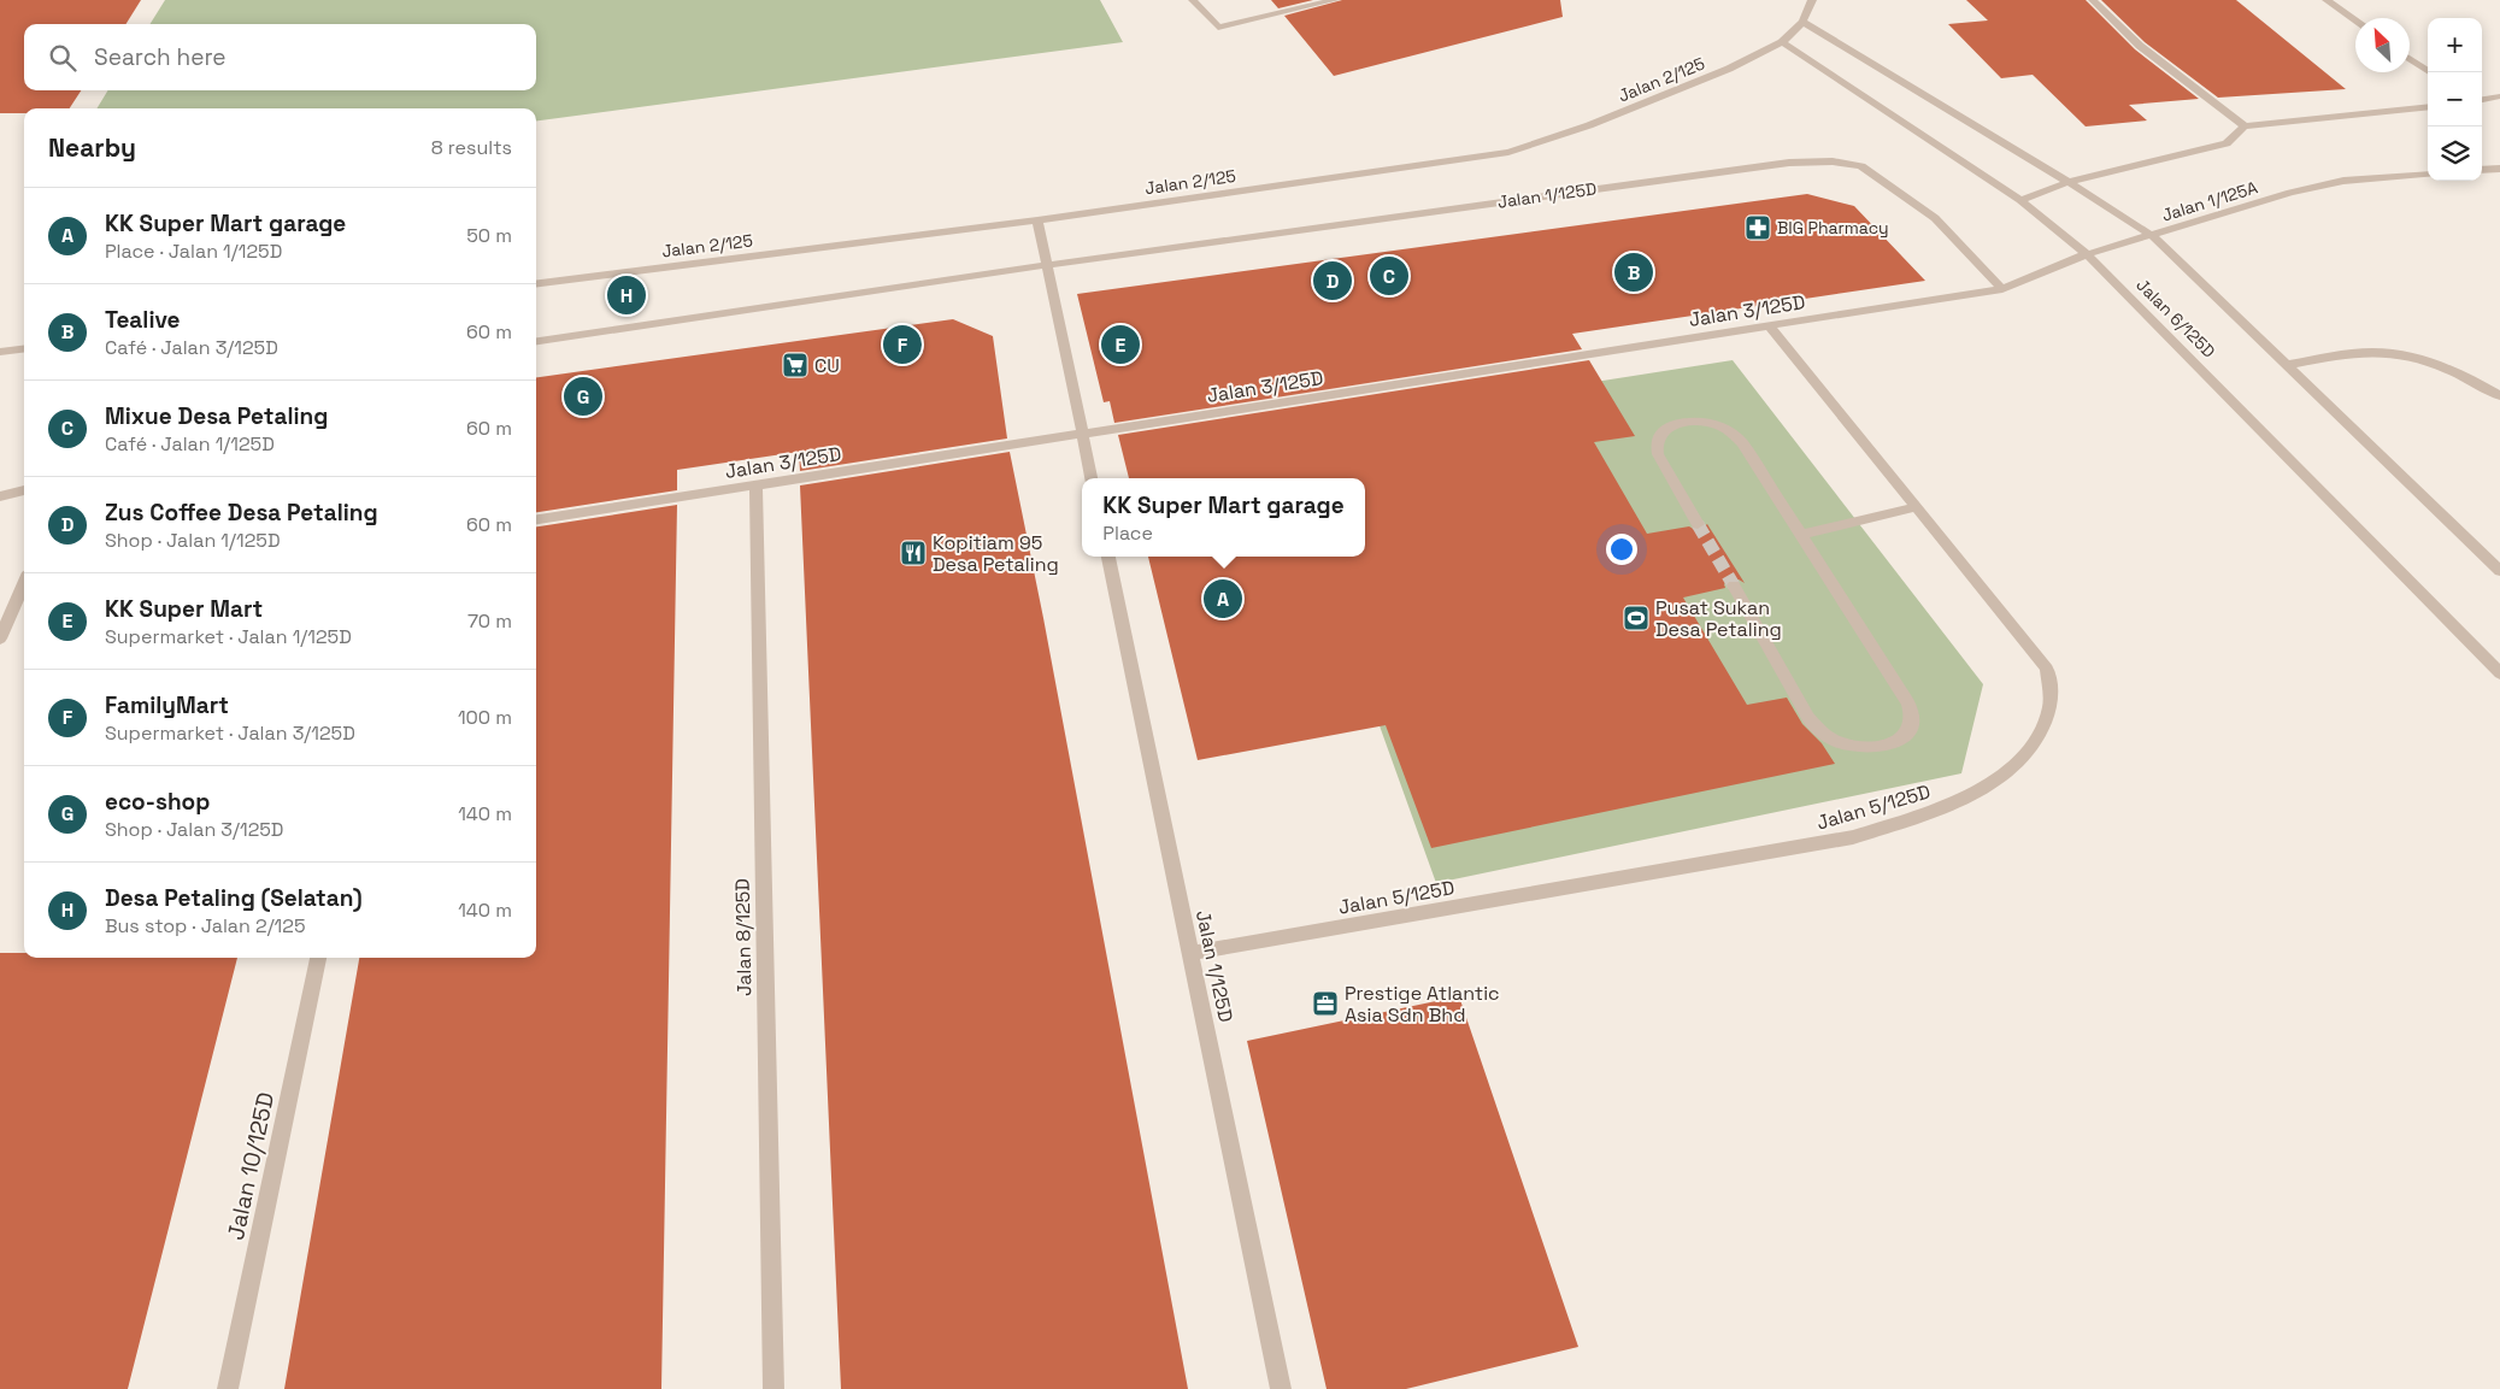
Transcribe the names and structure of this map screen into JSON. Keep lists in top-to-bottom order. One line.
{"streets":{"street":["Jalan 2/125","Jalan 1/125D","Jalan 1/125A","Jalan 3/125D","Jalan 6/125D","Jalan 5/125D","Jalan 8/125D","Jalan 10/125D"]},"crossings":[["Jalan 2/125","Jalan 6/125D"],["Jalan 1/125D","Jalan 1/125A"],["Jalan 1/125D","Jalan 3/125D"],["Jalan 1/125D","Jalan 5/125D"],["Jalan 1/125A","Jalan 3/125D"],["Jalan 1/125A","Jalan 6/125D"],["Jalan 3/125D","Jalan 5/125D"],["Jalan 3/125D","Jalan 8/125D"]],"places":{"pharmacy":["BIG Pharmacy"],"supermarket":["CU"],"restaurant":["Kopitiam 95 Desa Petaling"],"sports":["Pusat Sukan Desa Petaling"],"office":["Prestige Atlantic Asia Sdn Bhd"]},"north":"top left","page":{"map_buttons":["+","−"],"search":"Search here","heading":["Nearby","8 results"],"list":[{"mark":"A","name":"KK Super Mart garage","note":"Place · Jalan 1/125D","value":"50 m"},{"mark":"B","name":"Tealive","note":"Café · Jalan 3/125D","value":"60 m"},{"mark":"C","name":"Mixue Desa Petaling","note":"Café · Jalan 1/125D","value":"60 m"},{"mark":"D","name":"Zus Coffee Desa Petaling","note":"Shop · Jalan 1/125D","value":"60 m"},{"mark":"E","name":"KK Super Mart","note":"Supermarket · Jalan 1/125D","value":"70 m"},{"mark":"F","name":"FamilyMart","note":"Supermarket · Jalan 3/125D","value":"100 m"},{"mark":"G","name":"eco-shop","note":"Shop · Jalan 3/125D","value":"140 m"},{"mark":"H","name":"Desa Petaling (Selatan)","note":"Bus stop · Jalan 2/125","value":"140 m"}],"pins":["B","C","D","H","E","F","G","A"],"popup":["KK Super Mart garage","Place"]}}
